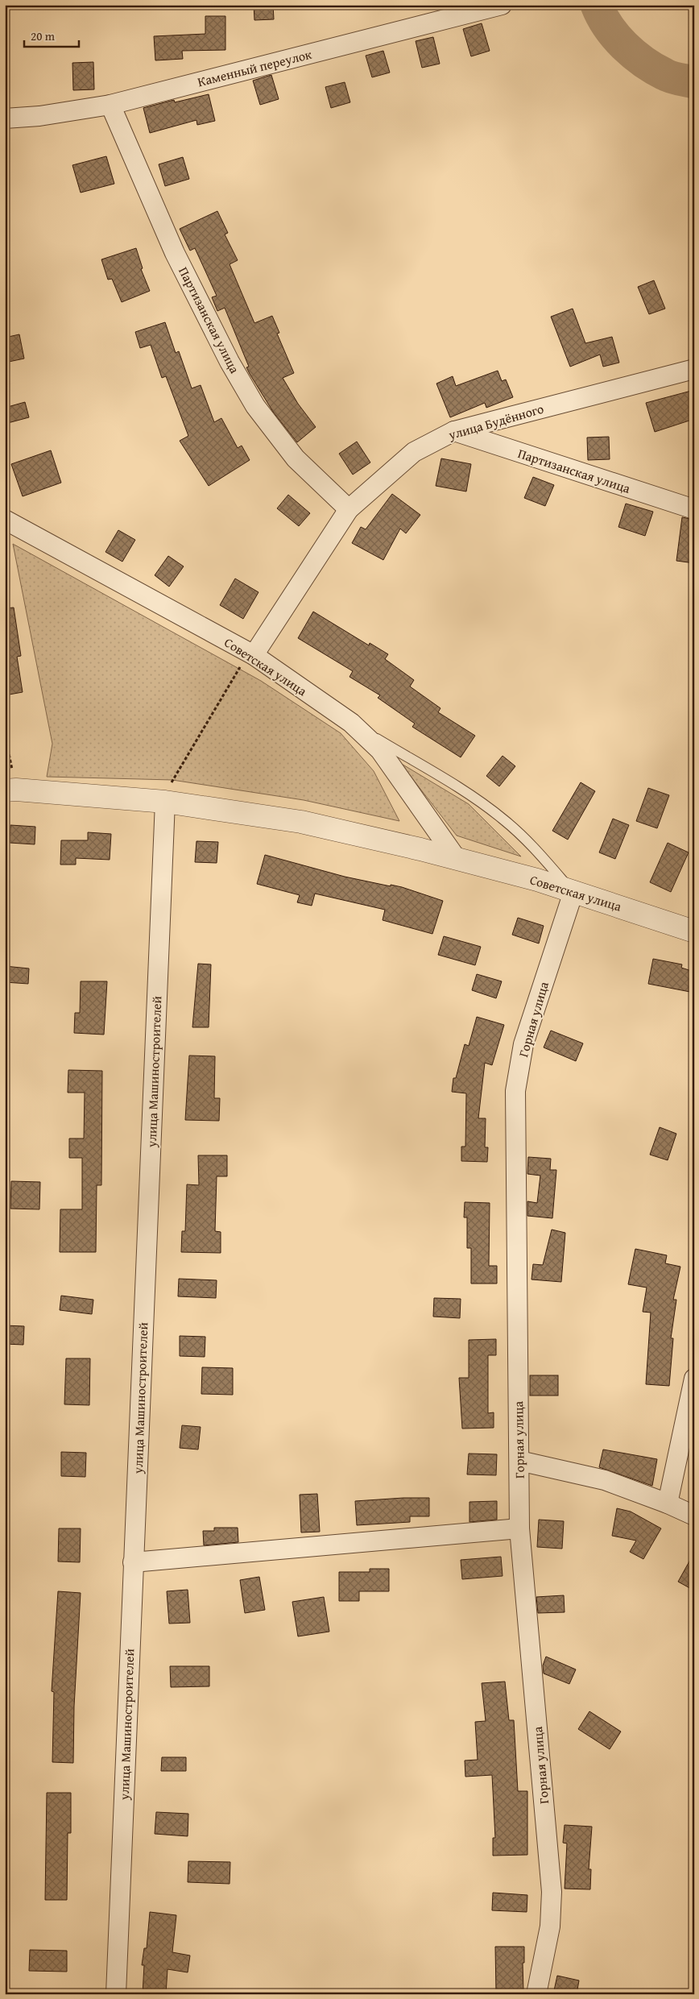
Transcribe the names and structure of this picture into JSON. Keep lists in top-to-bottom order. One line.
{"streets":{"street":["Каменный переулок","Партизанская улица","улица Будённого","Советская улица","Горная улица","улица Машиностроителей"]},"crossings":[["Каменный переулок","Партизанская улица"],["Партизанская улица","улица Будённого"],["улица Будённого","Советская улица"],["Советская улица","Горная улица"],["Советская улица","улица Машиностроителей"]],"scale_bar":"20 m"}
